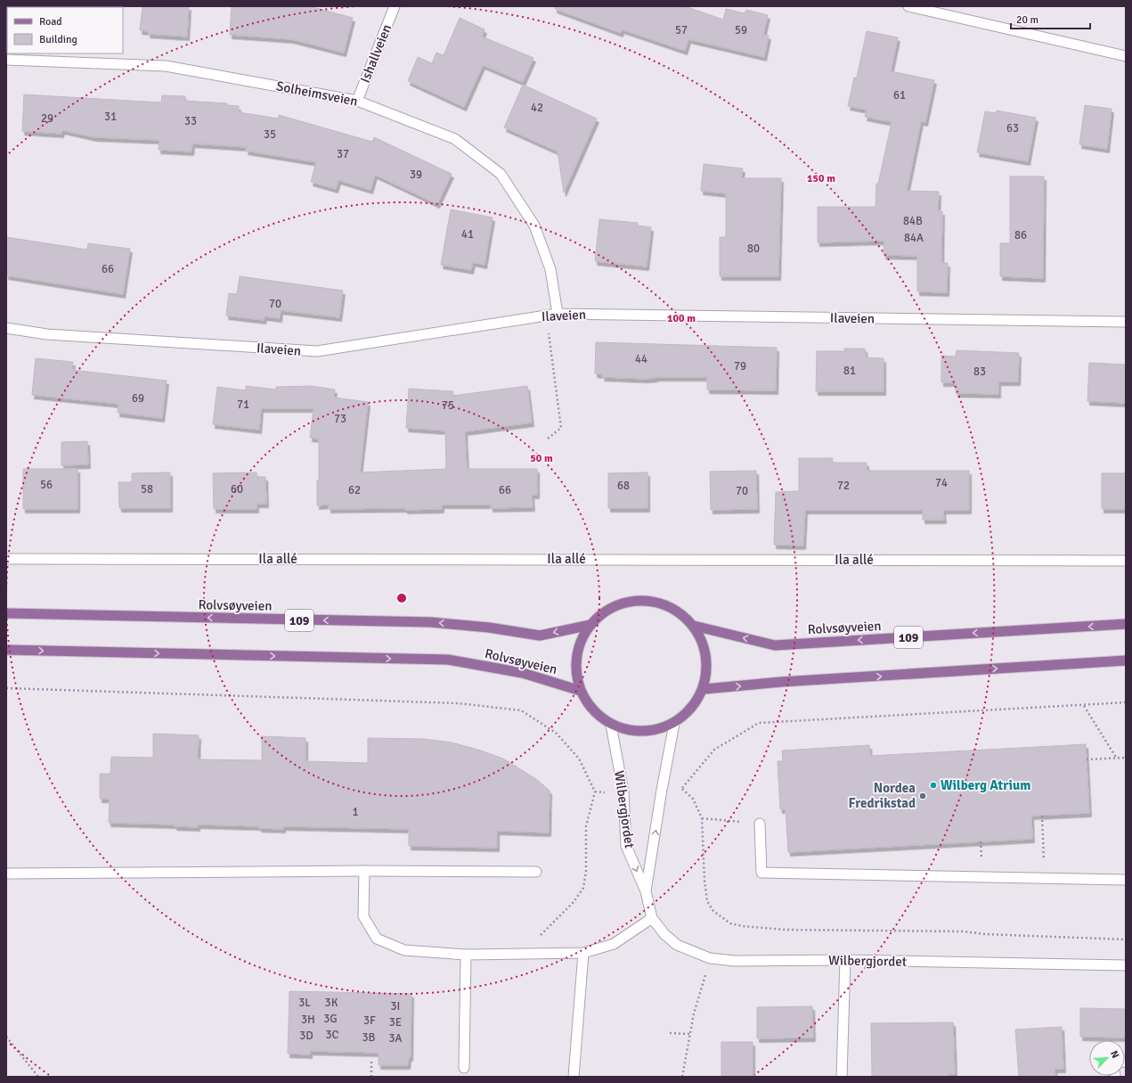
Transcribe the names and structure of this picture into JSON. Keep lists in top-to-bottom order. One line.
{"streets":{"main road":["Rolvsøyveien","109"],"street":["Ishallveien","Solheimsveien","Ilaveien","Ila allé","Wilbergjordet"]},"crossings":[["Ishallveien","Solheimsveien"],["Solheimsveien","Ilaveien"],["Rolvsøyveien","109"],["109","Wilbergjordet"]],"places":["Wilberg Atrium","Nordea Fredrikstad"],"house_numbers":["57","59","61","42","31","29","33","63","35","37","39","84B","41","86","84A","80","66","70","44","79","81","83","69","71","75","73","74","56","68","72","58","60","62","66","70","1","3L","3K","3I","3G","3H","3F","3E","3C","3D","3B","3A"],"legend":["Road","Building"],"scale_bar":"20 m","north":"top right","rings":["150 m","100 m","50 m"]}
